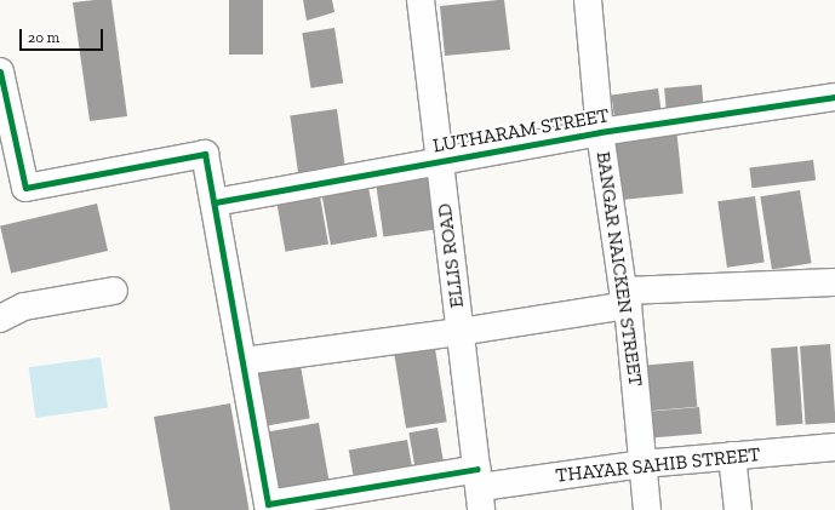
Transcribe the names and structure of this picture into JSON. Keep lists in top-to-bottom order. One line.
{"streets":{"street":["LUTHARAM STREET","ELLIS ROAD","BANGAR NAICKEN STREET","THAYAR SAHIB STREET"]},"crossings":[["LUTHARAM STREET","ELLIS ROAD"],["LUTHARAM STREET","BANGAR NAICKEN STREET"],["ELLIS ROAD","THAYAR SAHIB STREET"],["BANGAR NAICKEN STREET","THAYAR SAHIB STREET"]],"scale_bar":"20 m"}
